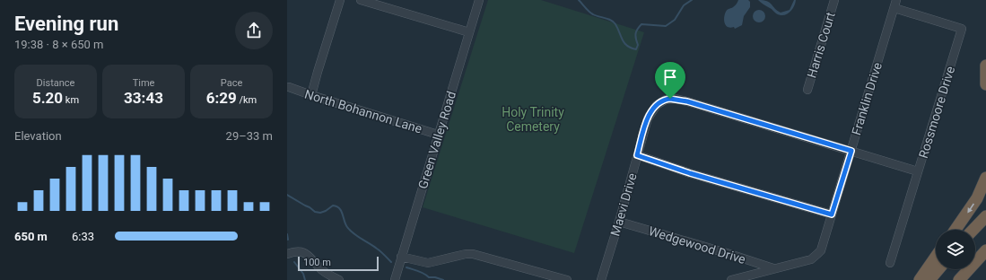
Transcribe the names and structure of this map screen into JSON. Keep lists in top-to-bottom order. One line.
{"streets":{"street":["Harris Court","Franklin Drive","North Bohannon Lane","Rossmoore Drive","Green Valley Road","Maevi Drive","Wedgewood Drive"]},"crossings":[["Franklin Drive","Rossmoore Drive"],["Franklin Drive","Maevi Drive"],["Franklin Drive","Wedgewood Drive"],["North Bohannon Lane","Green Valley Road"],["Rossmoore Drive","Maevi Drive"],["Maevi Drive","Wedgewood Drive"]],"parks":["Holy Trinity Cemetery"],"scale_bar":"100 m","page":{"heading":["Evening run","19:38 · 8 × 650 m"],"stats":[["Distance","5.20 km"],["Time","33:43"],["Pace","6:29 /km"]],"chart":["Elevation","29–33 m"],"list":[{"name":"650 m","note":"6:33"}],"scale":"100 m"}}
